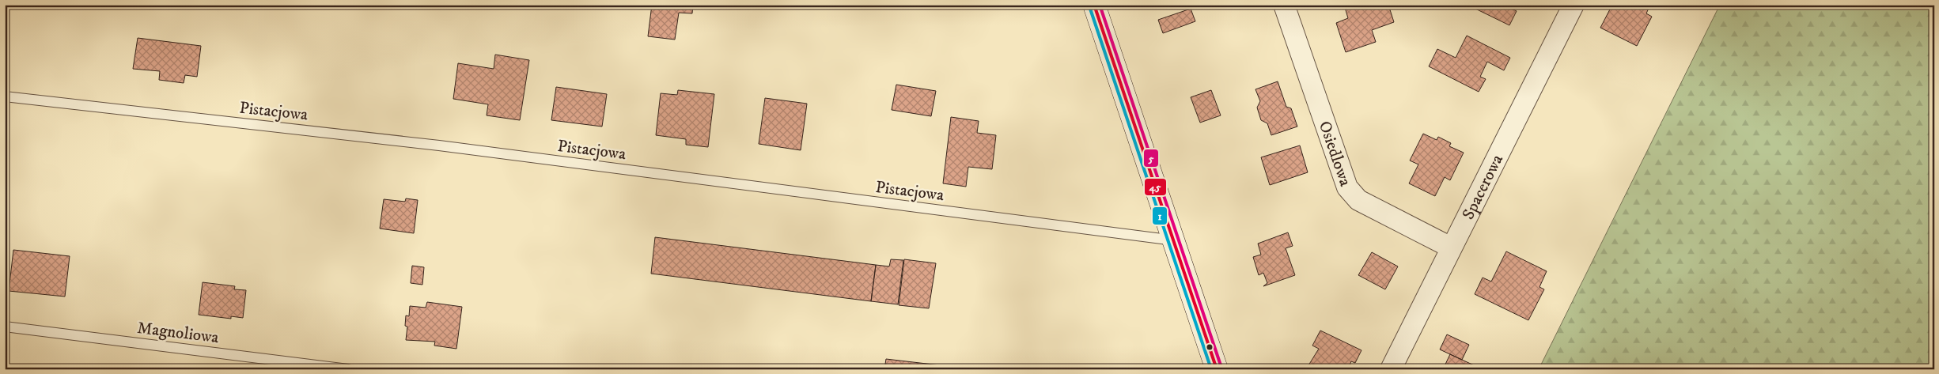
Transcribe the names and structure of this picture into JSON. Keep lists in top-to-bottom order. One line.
{"streets":{"street":["Osiedlowa","Spacerowa"],"lane":["Pistacjowa","Magnoliowa"]},"crossings":[["Osiedlowa","Spacerowa"]],"lines":["transit line 45","transit line 5","transit line 1"]}
